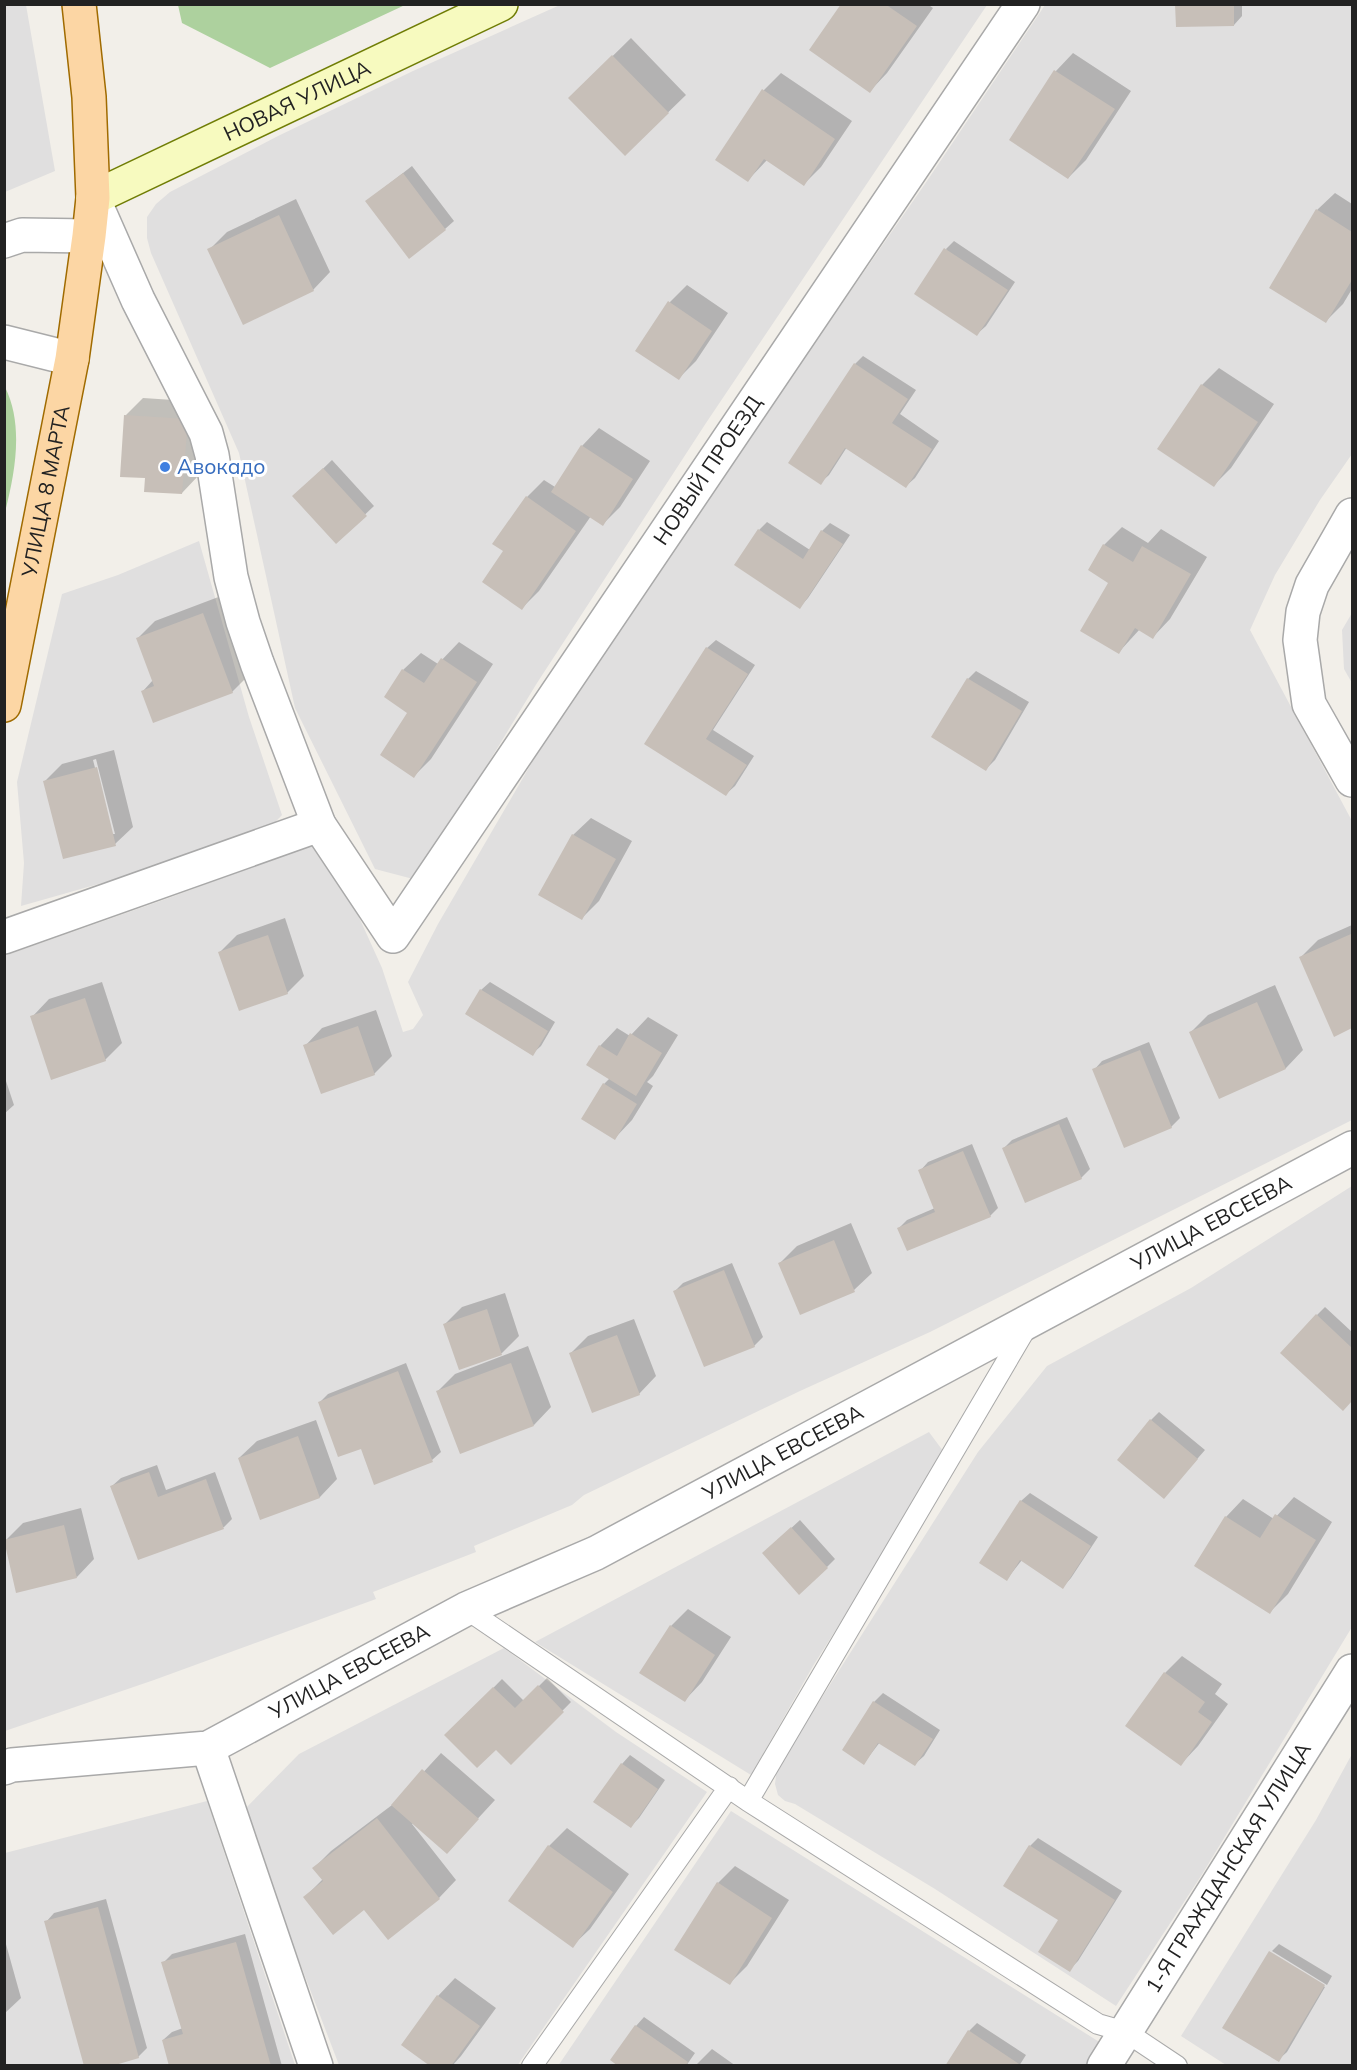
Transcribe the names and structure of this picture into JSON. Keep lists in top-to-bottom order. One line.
{"streets":{"main road":["УЛИЦА 8 МАРТА"],"street":["НОВАЯ УЛИЦА","НОВЫЙ ПРОЕЗД","УЛИЦА ЕВСЕЕВА","1-Я ГРАЖДАНСКАЯ УЛИЦА"]},"crossings":[["НОВАЯ УЛИЦА","УЛИЦА 8 МАРТА"]],"places":["Авокадо"]}
